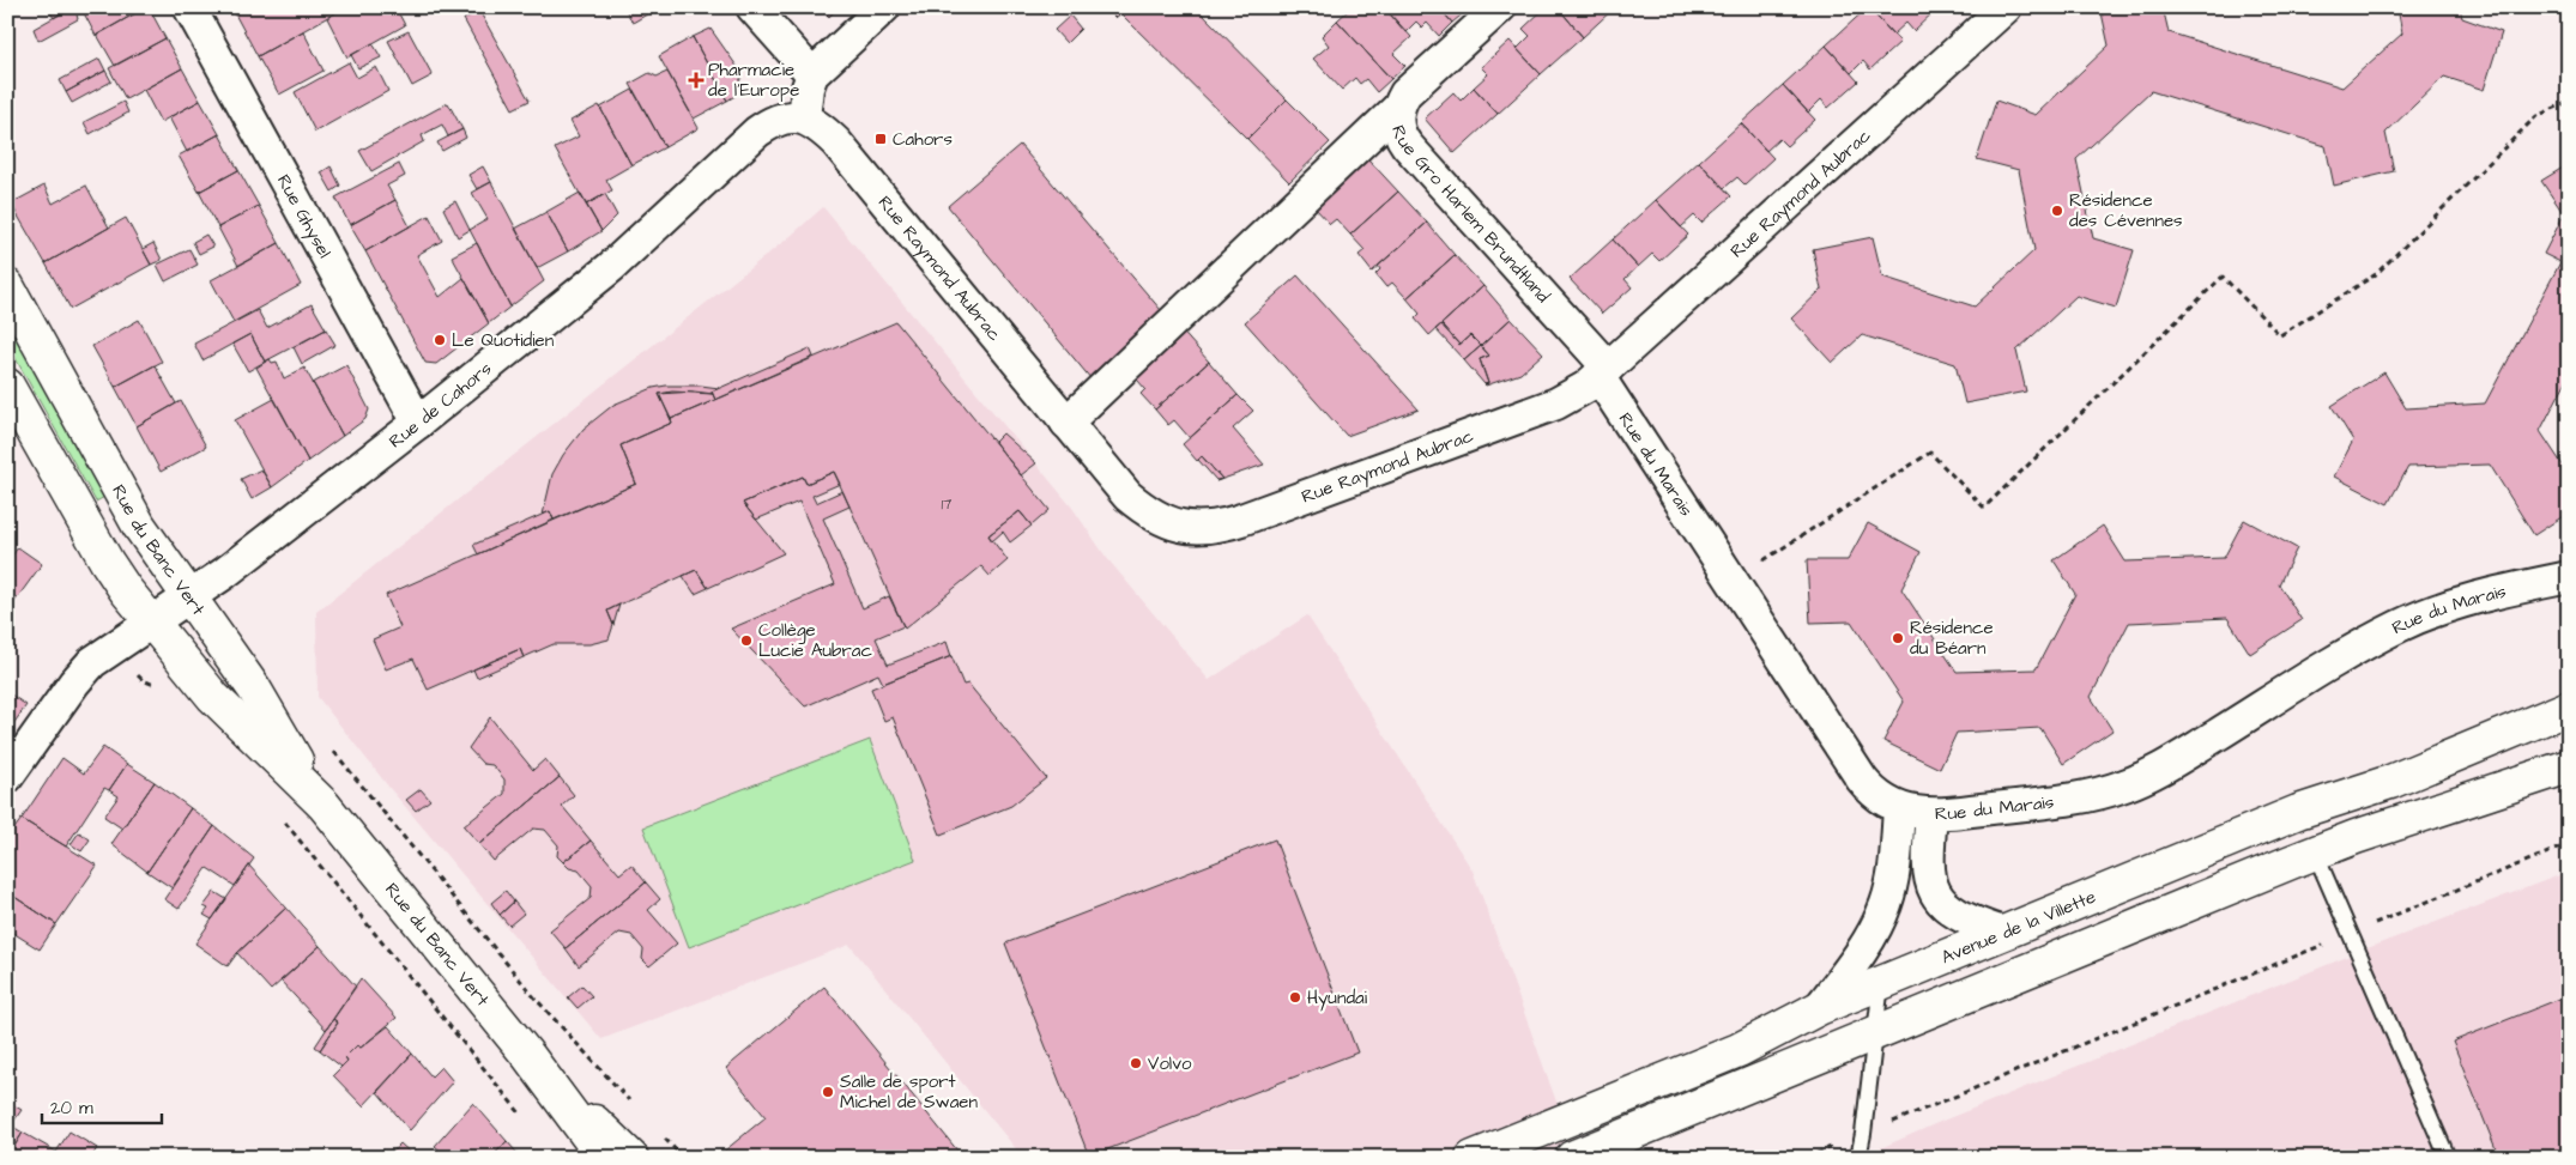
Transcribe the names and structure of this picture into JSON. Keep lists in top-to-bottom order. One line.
{"streets":{"main road":["Rue du Banc Vert","Avenue de la Villette"],"street":["Rue Raymond Aubrac","Rue Gro Harlem Brundtland","Rue Ghysel","Rue de Cahors","Rue du Marais"]},"crossings":[["Rue Raymond Aubrac","Rue Gro Harlem Brundtland"],["Rue Raymond Aubrac","Rue de Cahors"],["Rue Raymond Aubrac","Rue du Marais"],["Rue Gro Harlem Brundtland","Rue du Marais"],["Rue Ghysel","Rue de Cahors"],["Rue de Cahors","Rue du Banc Vert"]],"places":{"health":["Pharmacie de l'Europe"],"transit":["Cahors"],"other":["Résidence des Cévennes","Le Quotidien","Résidence du Béarn","Collège Lucie Aubrac","Hyundai","Volvo","Salle de sport Michel de Swaen"]},"house_numbers":["17"],"scale_bar":"20 m"}
